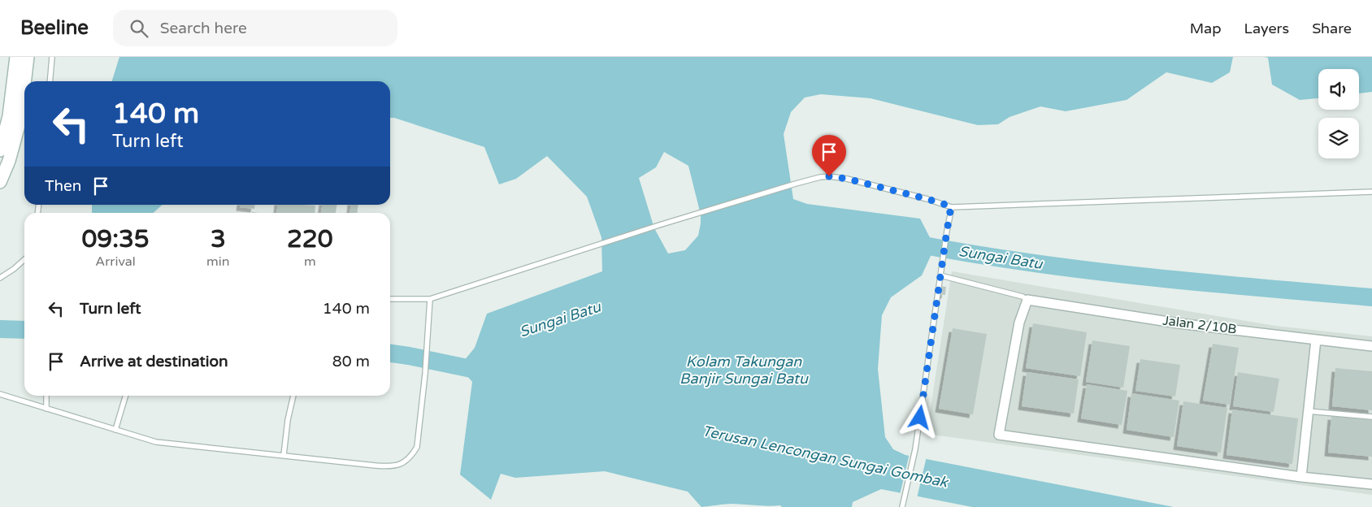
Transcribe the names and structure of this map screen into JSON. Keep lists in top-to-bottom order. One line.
{"streets":{"street":["Jalan 2/10B"]},"water":["Sungai Batu","Kolam Takungan Banjir Sungai Batu","Terusan Lencongan Sungai Gombak"],"page":{"header":"Beeline","search":"Search here","nav":["Map","Layers","Share"],"turn":["140 m","Turn left"],"then":"Then","eta":["09:35","Arrival","3","min","220","m"],"list":[{"name":"Turn left","value":"140 m"},{"name":"Arrive at destination","value":"80 m"}]}}
